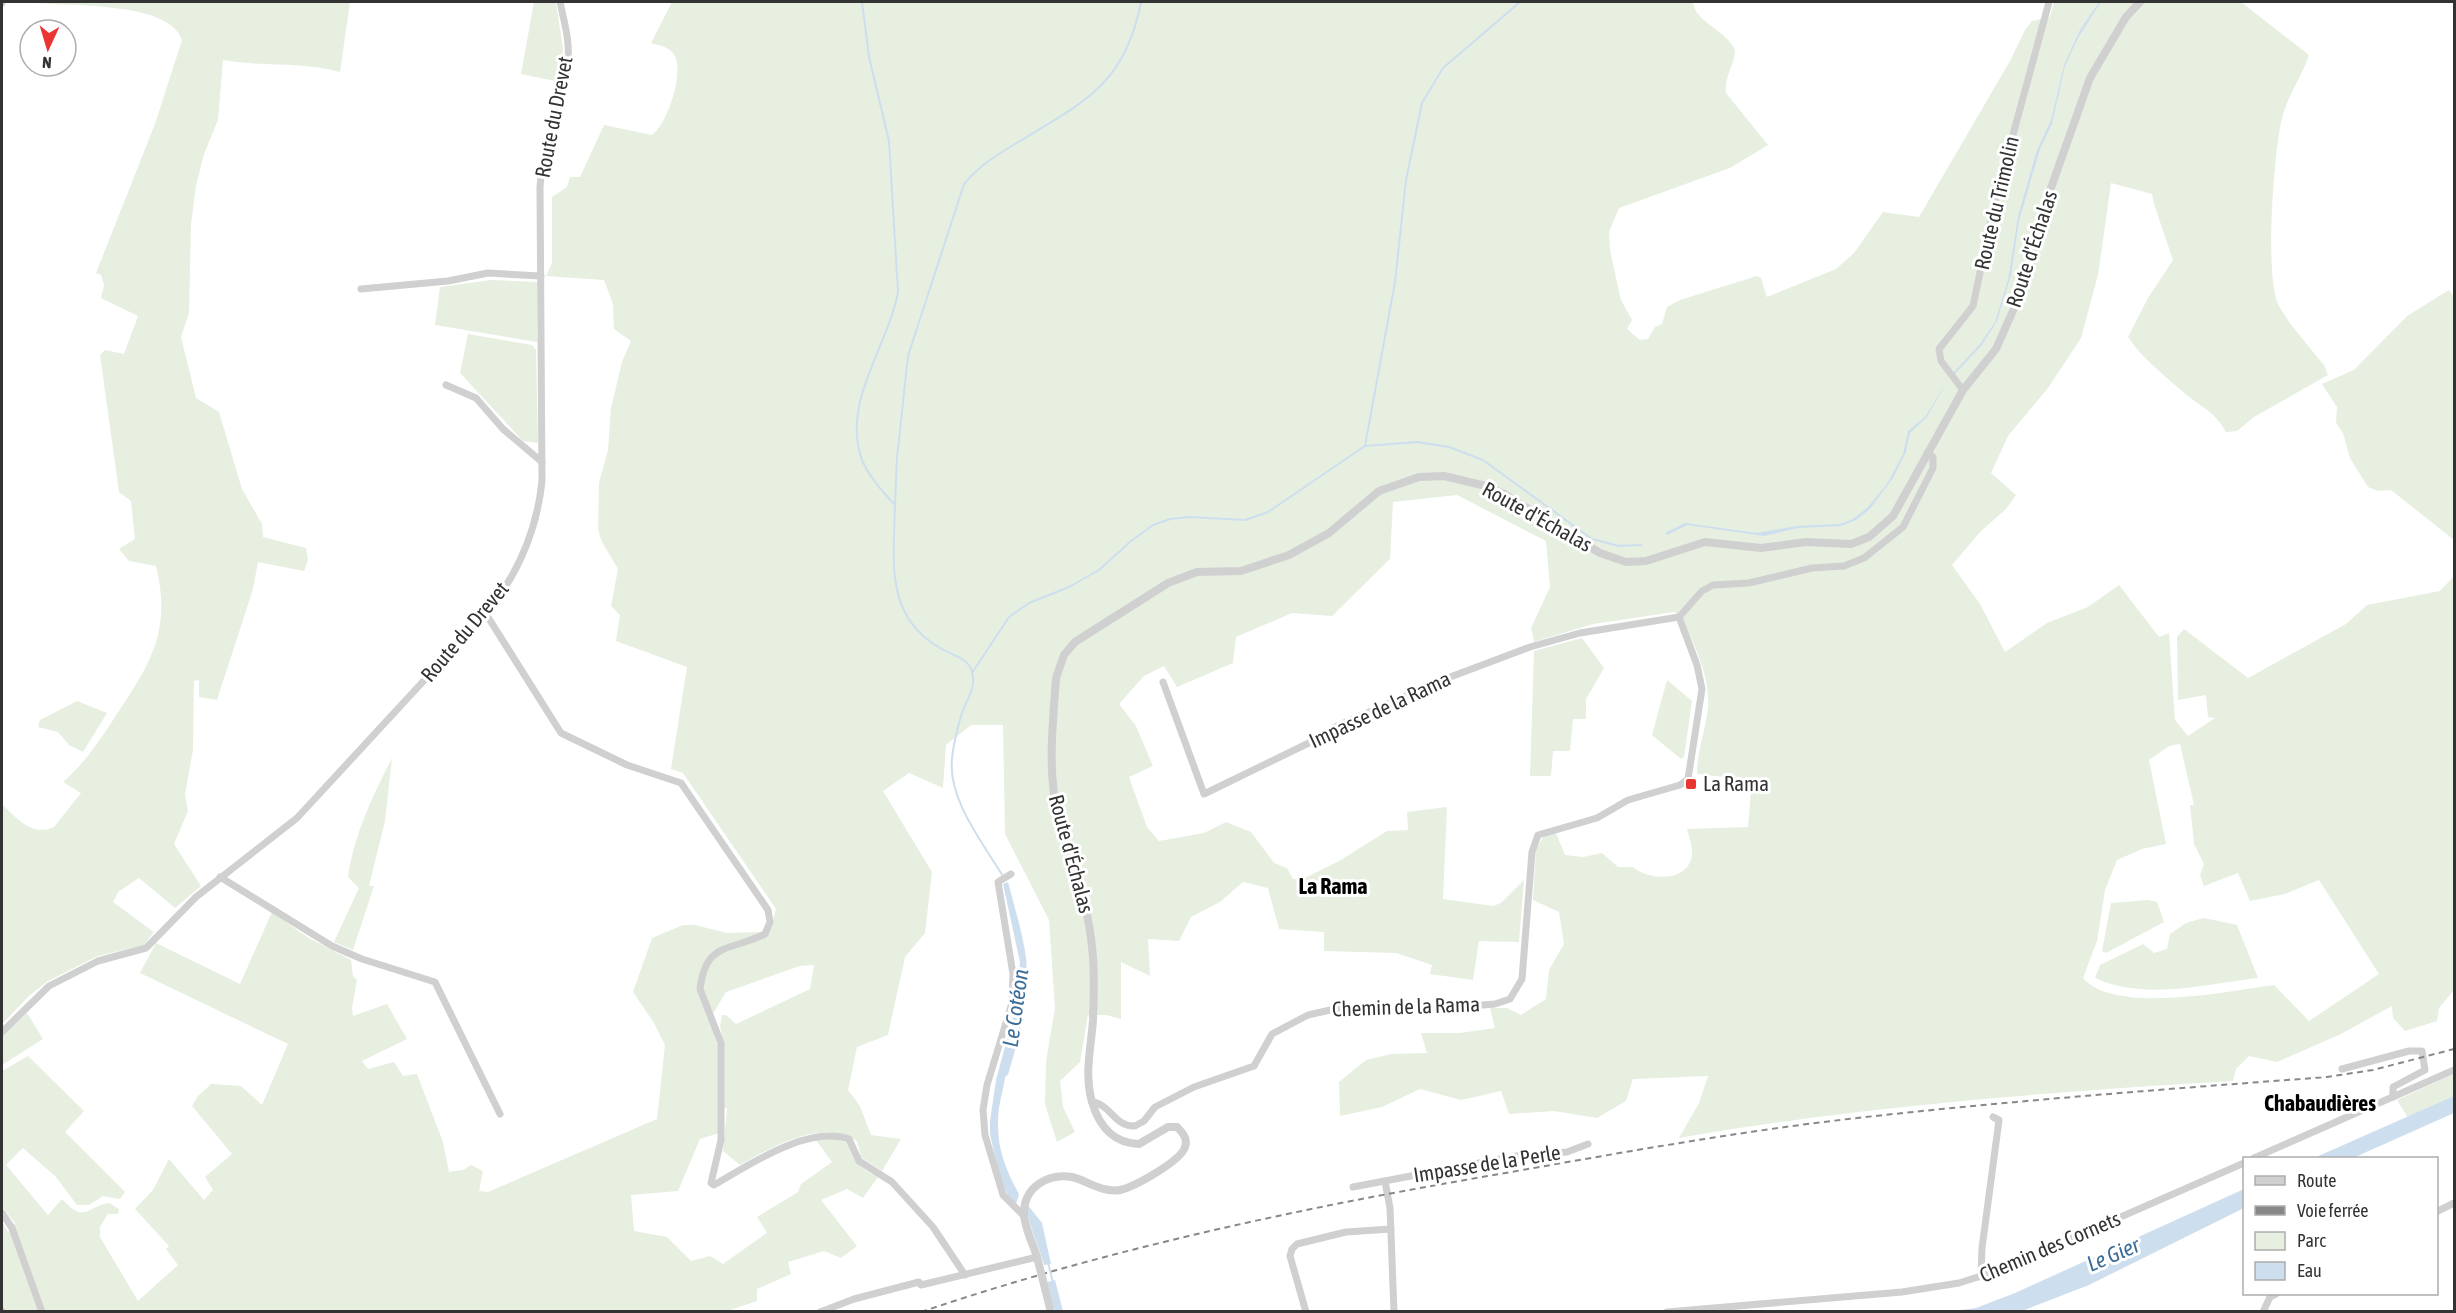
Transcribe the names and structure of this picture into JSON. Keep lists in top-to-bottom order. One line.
{"streets":{"street":["Route du Drevet","Route du Trimolin","Route d'Échalas","Impasse de la Rama","Chemin de la Rama","Impasse de la Perle","Chemin des Cornets"]},"crossings":[["Route du Trimolin","Route d'Échalas"],["Route d'Échalas","Chemin de la Rama"],["Impasse de la Rama","Chemin de la Rama"]],"districts":["La Rama","Chabaudières"],"water":["Le Cotéon","Le Gier"],"places":{"transit":["La Rama"]},"legend":["Route","Voie ferrée","Parc","Eau"],"north":"bottom"}
